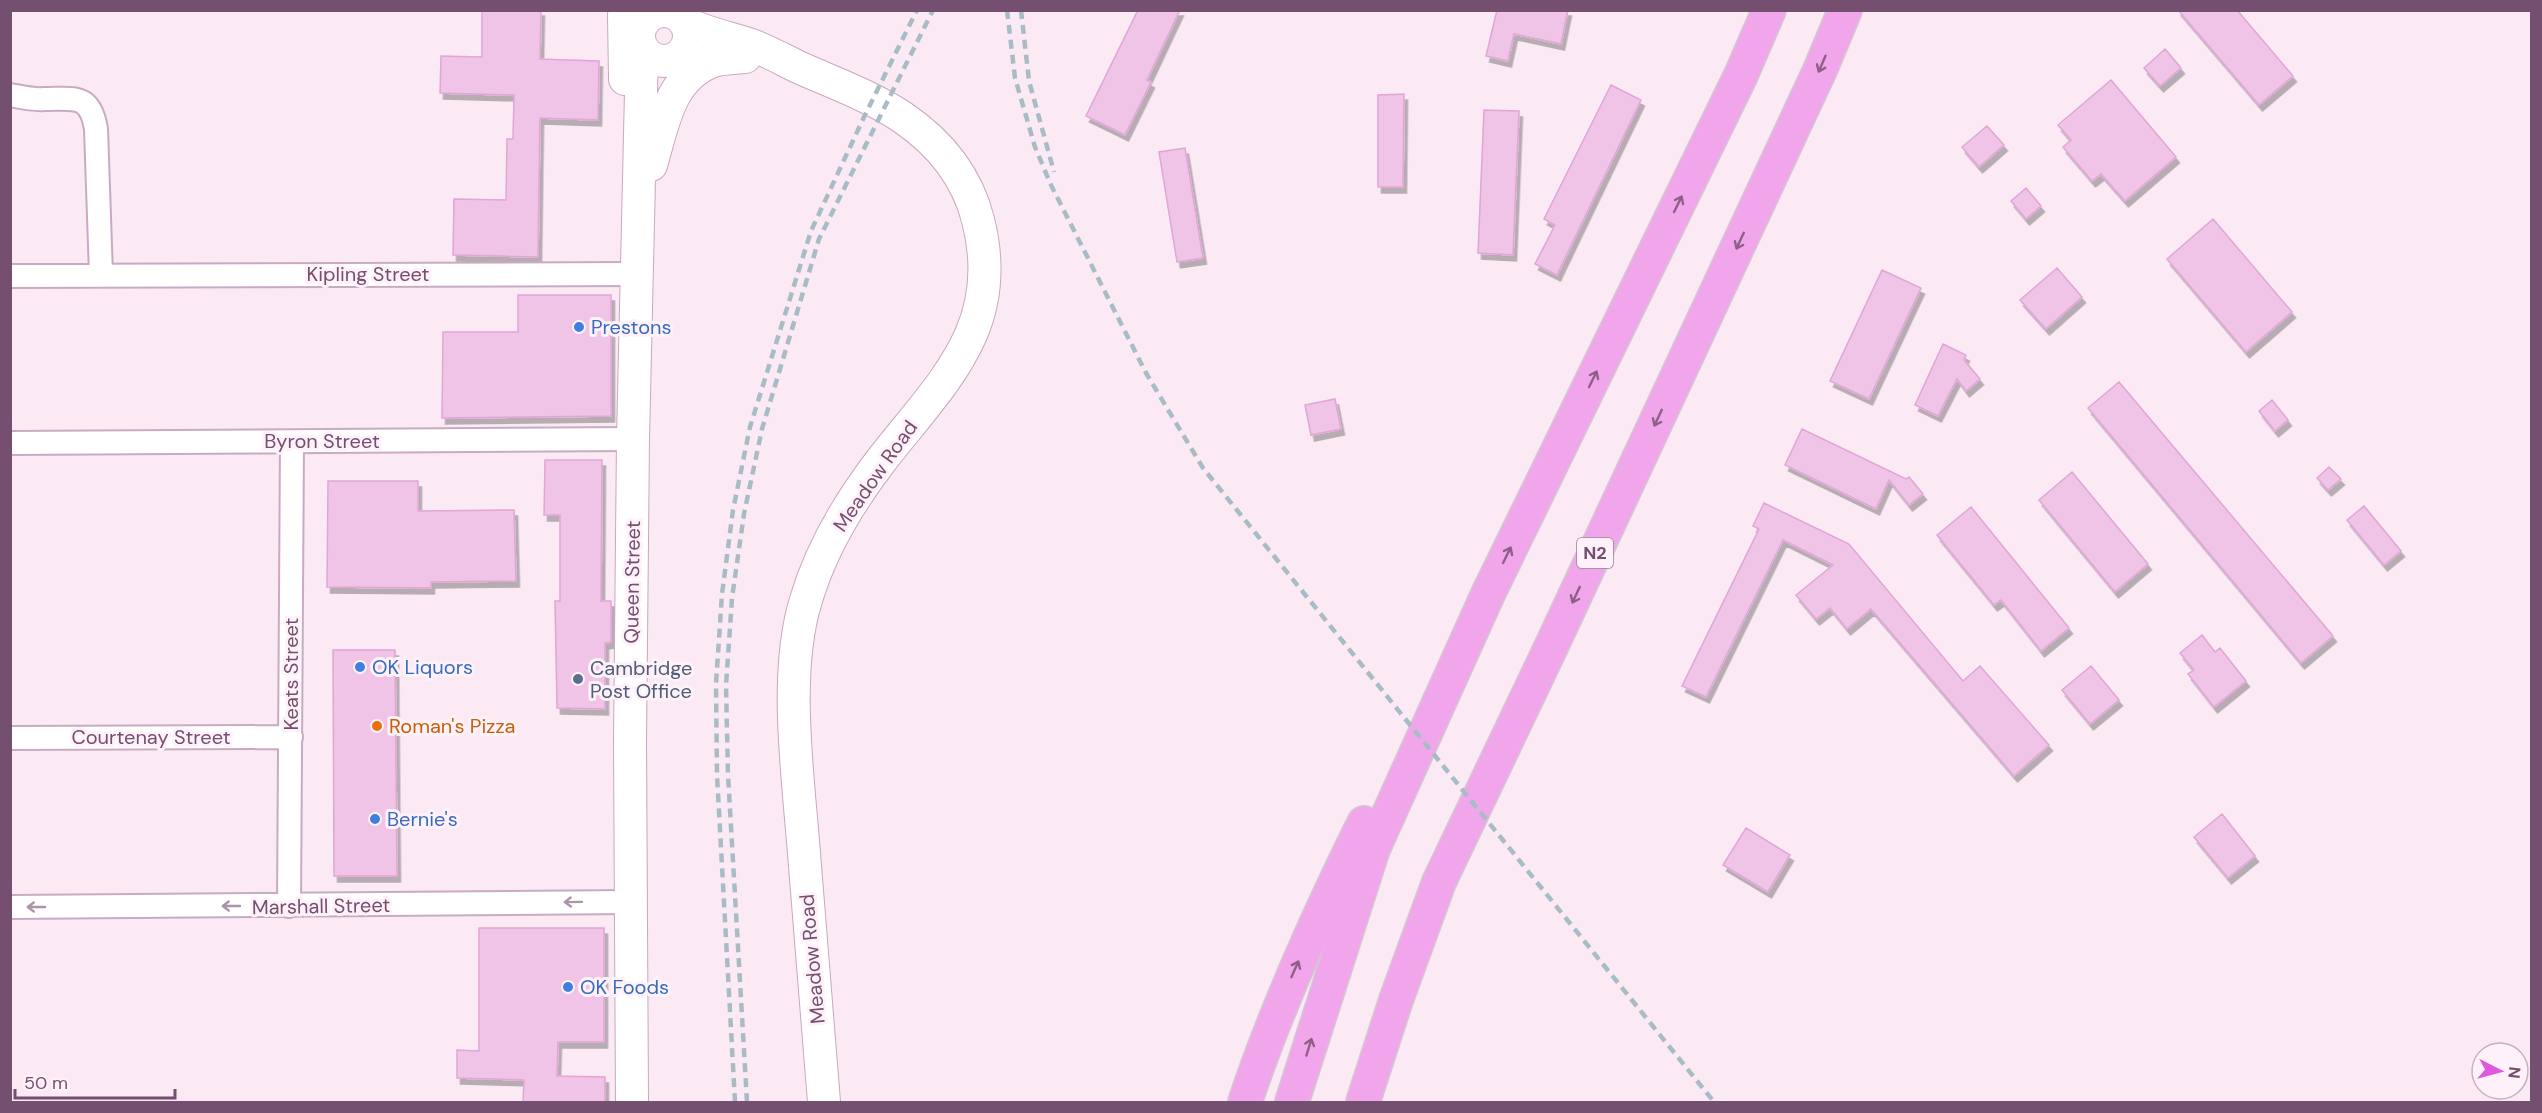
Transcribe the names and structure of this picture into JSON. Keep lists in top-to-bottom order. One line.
{"streets":{"highway":["N2"],"main road":["Meadow Road","Queen Street"],"street":["Kipling Street","Byron Street","Keats Street","Courtenay Street","Marshall Street"]},"crossings":[["Kipling Street","Queen Street"],["Byron Street","Queen Street"],["Byron Street","Keats Street"],["Meadow Road","Queen Street"],["Queen Street","Marshall Street"],["Keats Street","Courtenay Street"],["Keats Street","Marshall Street"]],"one_way":["Marshall Street"],"places":["Prestons","OK Liquors","Cambridge Post Office","Roman's Pizza","Bernie's","OK Foods"],"scale_bar":"50 m","north":"right"}
